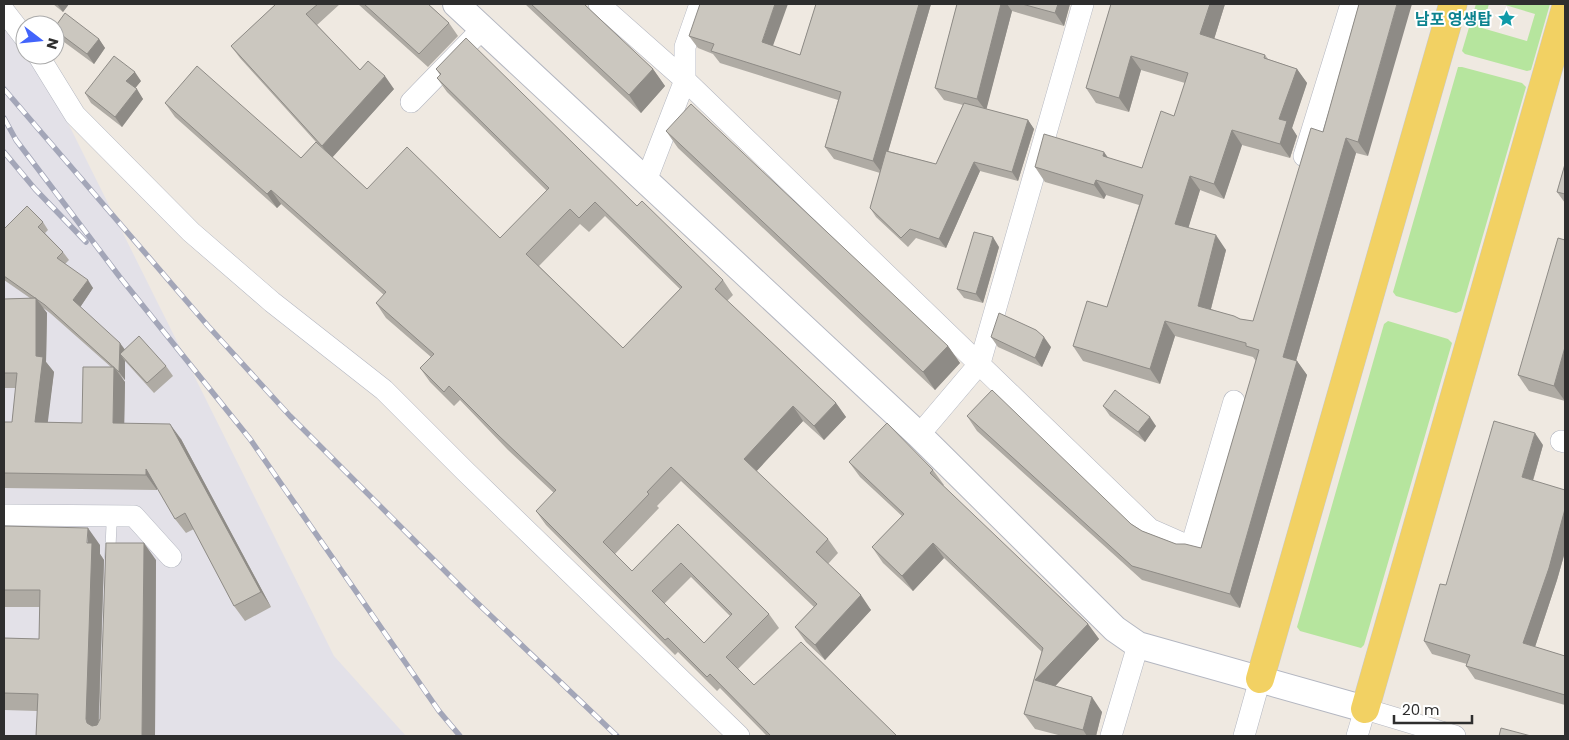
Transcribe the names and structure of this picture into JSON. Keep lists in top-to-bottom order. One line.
{"places":{"place":["남포 영생탑"]},"scale_bar":"20 m","north":"right"}
